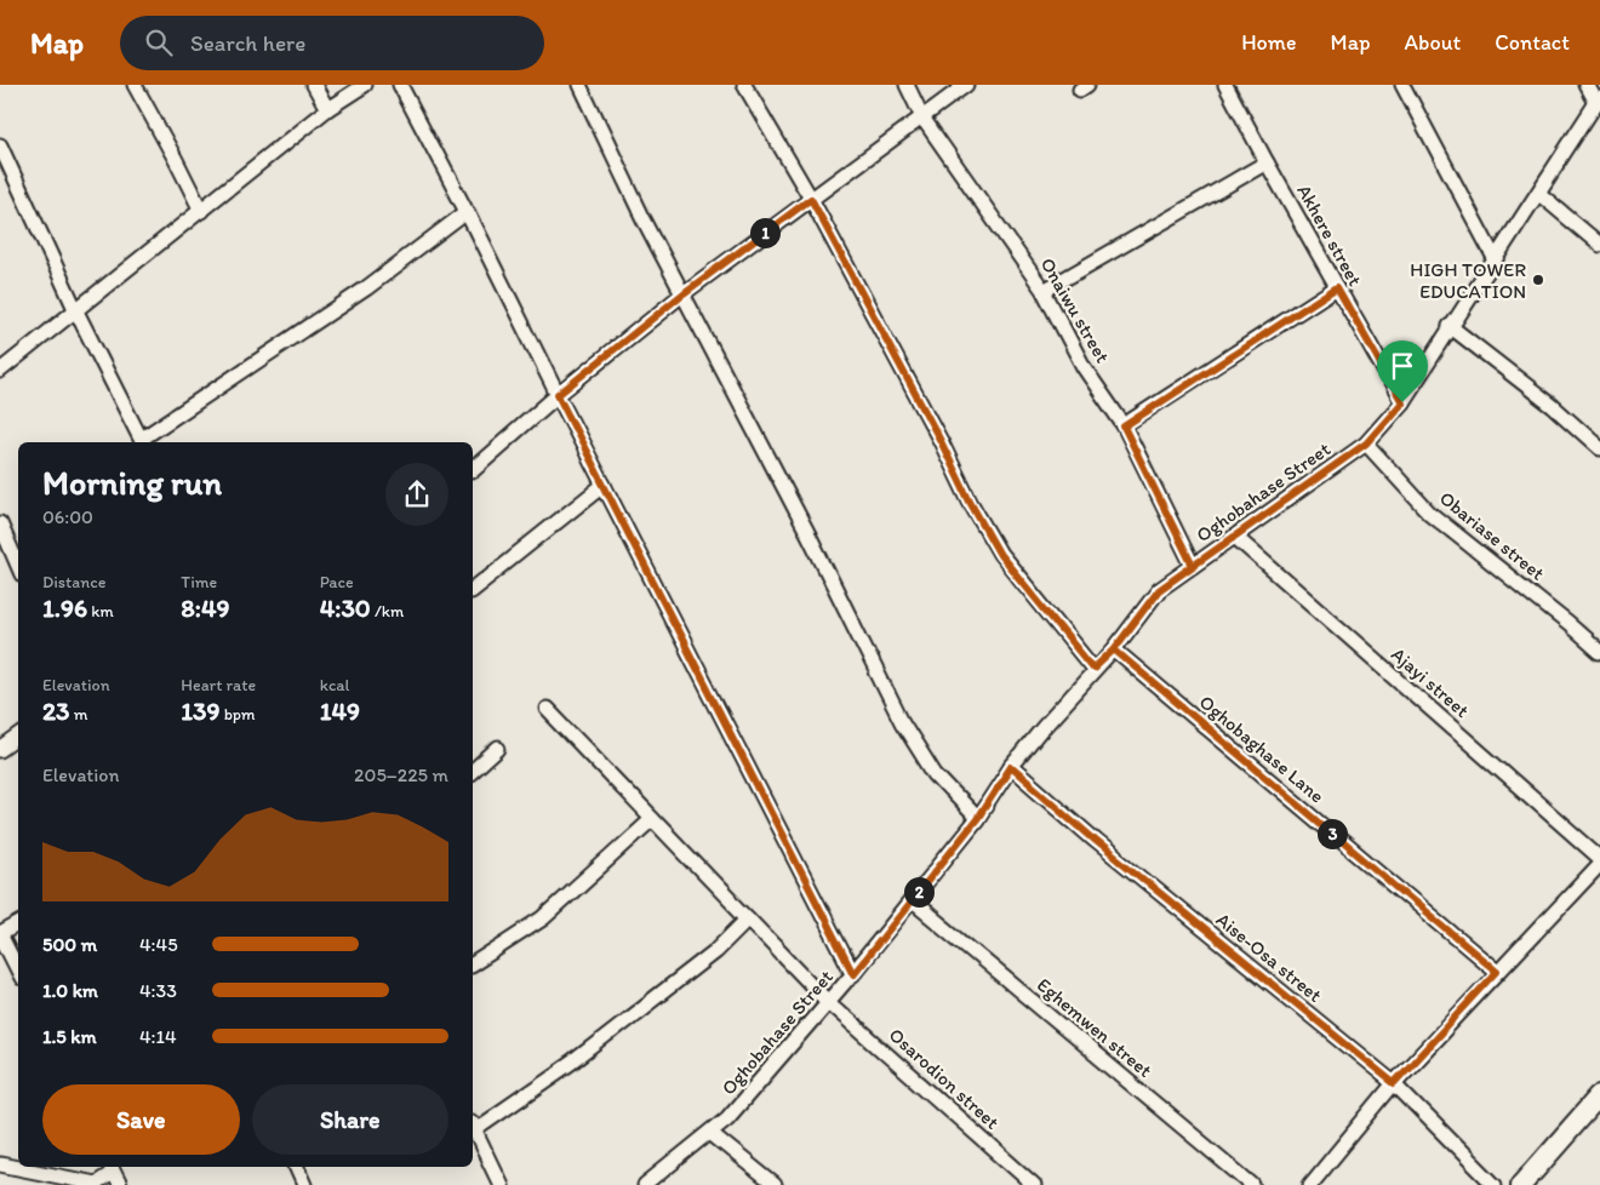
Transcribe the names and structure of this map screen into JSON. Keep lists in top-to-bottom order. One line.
{"streets":{"street":["Akhere street","Onaiwu street","Oghobahase Street","Obariase street","Ajayi street","Oghobaghase Lane","Aise-Osa street","Eghemwen street","Osarodion street"]},"crossings":[["Akhere street","Oghobahase Street"],["Onaiwu street","Oghobahase Street"],["Oghobahase Street","Obariase street"],["Oghobahase Street","Ajayi street"],["Oghobahase Street","Oghobaghase Lane"],["Oghobahase Street","Aise-Osa street"],["Oghobahase Street","Eghemwen street"],["Oghobahase Street","Osarodion street"]],"places":["HIGH TOWER EDUCATION"],"page":{"header":"Map","search":"Search here","nav":["Home","Map","About","Contact"],"pins":["1","3","2"],"heading":["Morning run","06:00"],"stats":[["Distance","1.96 km"],["Time","8:49"],["Pace","4:30 /km"],["Elevation","23 m"],["Heart rate","139 bpm"],["kcal","149"]],"chart":["Elevation","205–225 m"],"list":[{"name":"500 m","note":"4:45"},{"name":"1.0 km","note":"4:33"},{"name":"1.5 km","note":"4:14"}],"buttons":["Save","Share"]}}
